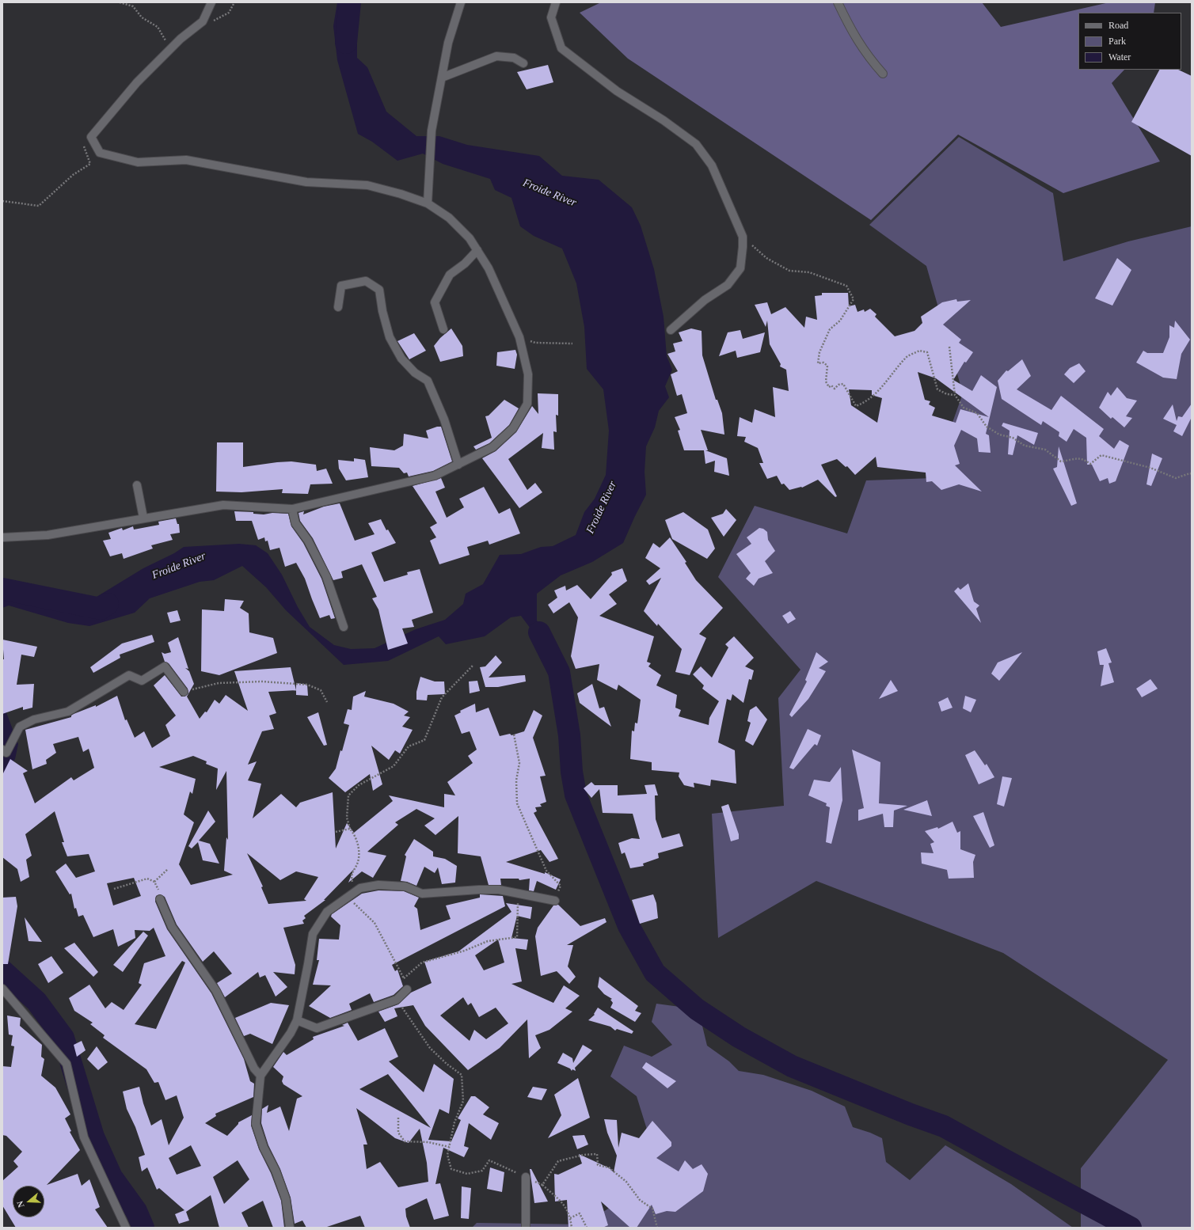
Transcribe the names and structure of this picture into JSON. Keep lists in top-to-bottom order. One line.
{"water":["Froide River"],"legend":["Road","Park","Water"],"north":"left"}
